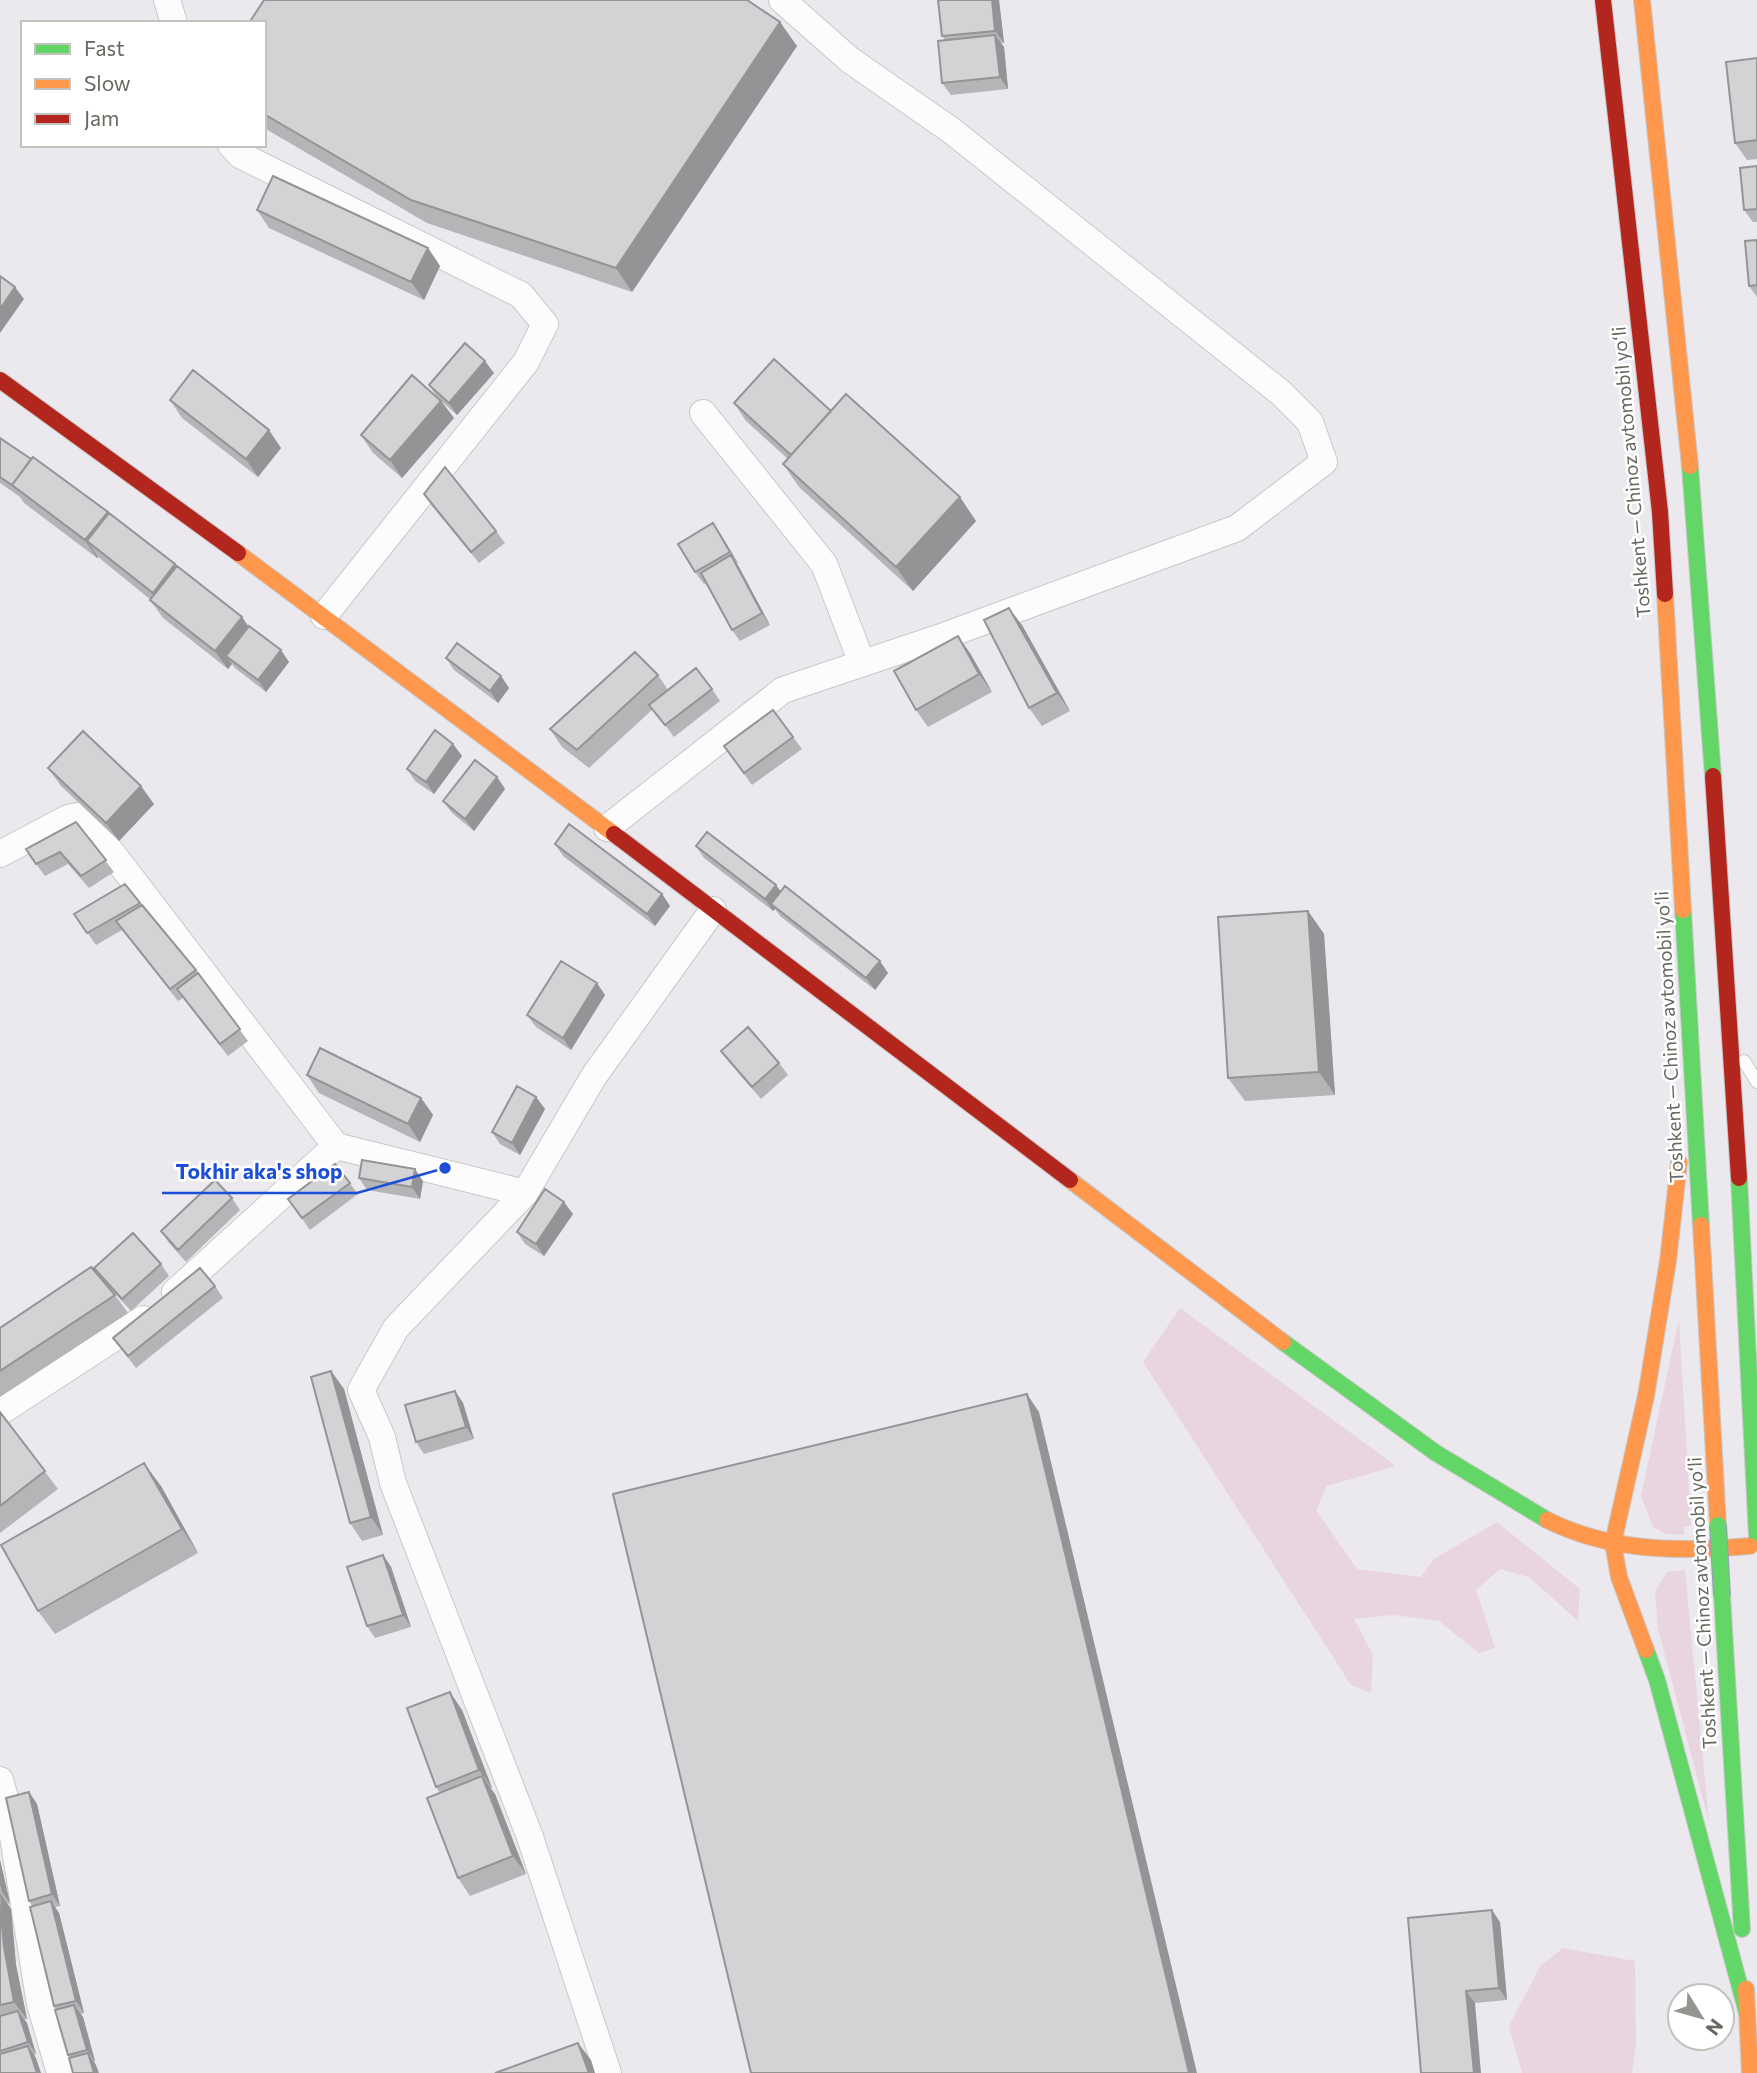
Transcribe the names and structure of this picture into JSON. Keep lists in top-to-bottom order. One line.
{"streets":{"main road":["Toshkent — Chinoz avtomobil yoʻli"]},"places":["Tokhir aka's shop"],"legend":["Fast","Slow","Jam"],"north":"bottom right"}
